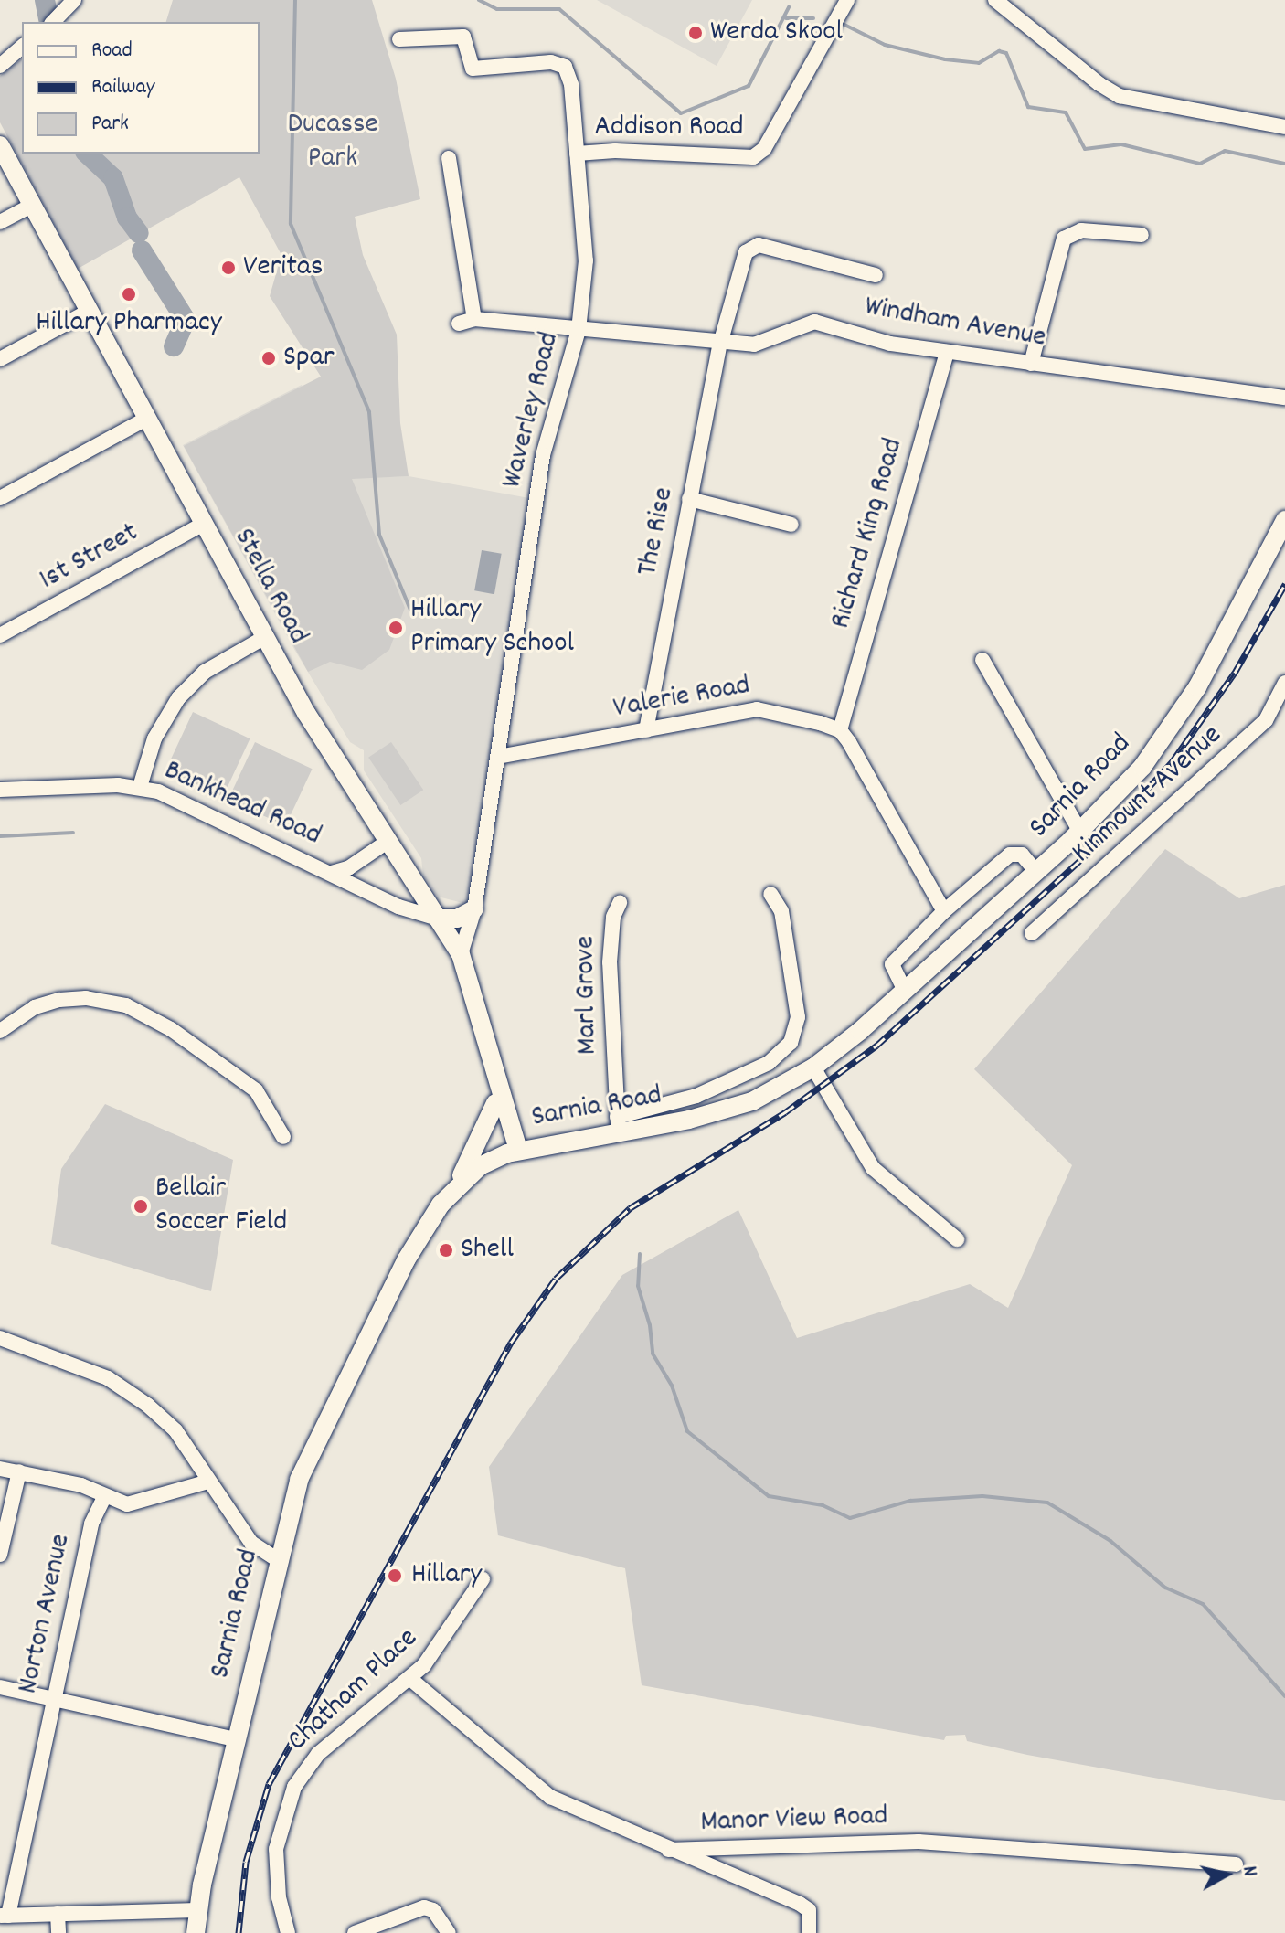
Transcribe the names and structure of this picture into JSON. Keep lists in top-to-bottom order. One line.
{"streets":{"main road":["Stella Road","Sarnia Road"],"street":["Addison Road","Windham Avenue","Waverley Road","The Rise","Richard King Road","1st Street","Valerie Road","Kinmount Avenue","Bankhead Road","Marl Grove","Norton Avenue","Chatham Place","Manor View Road"]},"crossings":[["Addison Road","Waverley Road"],["Windham Avenue","Waverley Road"],["Windham Avenue","The Rise"],["Windham Avenue","Richard King Road"],["Waverley Road","Stella Road"],["Waverley Road","Valerie Road"],["The Rise","Valerie Road"],["Richard King Road","Valerie Road"],["1st Street","Stella Road"],["Stella Road","Sarnia Road"],["Stella Road","Bankhead Road"],["Sarnia Road","Marl Grove"],["Chatham Place","Manor View Road"]],"parks":["Ducasse Park"],"places":["Werda Skool","Veritas","Hillary Pharmacy","Spar","Hillary Primary School","Bellair Soccer Field","Shell","Hillary"],"legend":["Road","Railway","Park"],"north":"right"}
